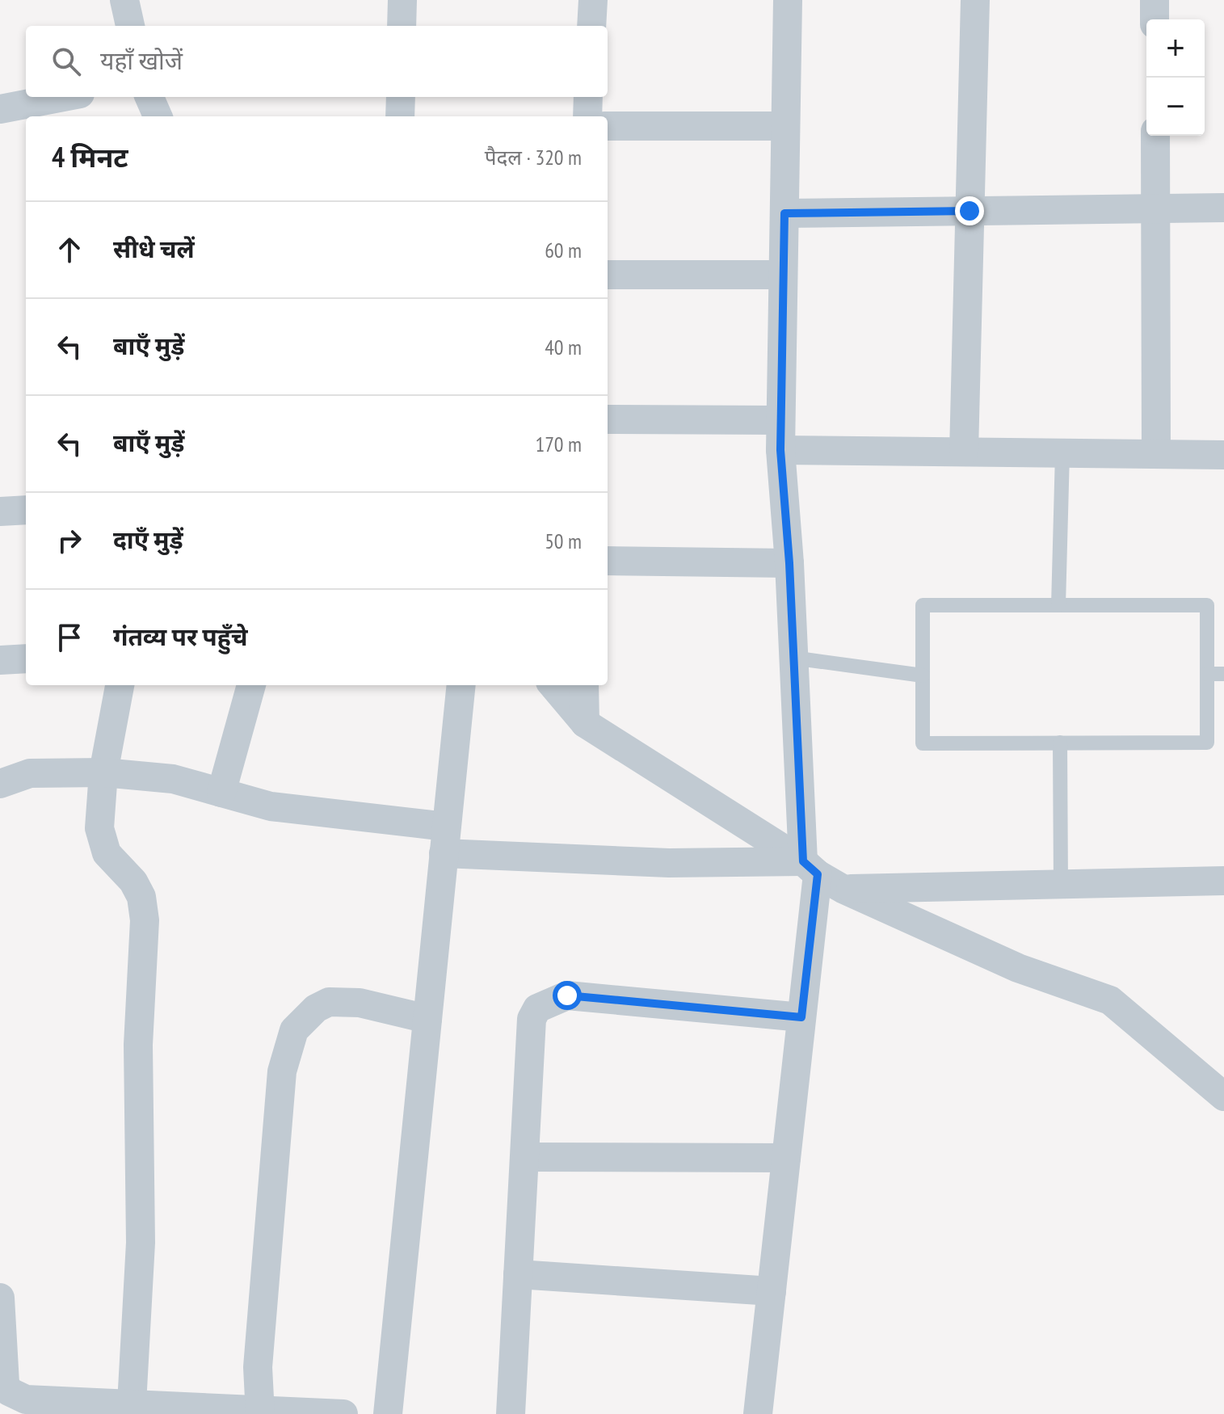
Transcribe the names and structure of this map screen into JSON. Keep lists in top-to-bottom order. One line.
{"page":{"map_buttons":["+","−"],"search":"यहाँ खोजें","heading":["4 मिनट","पैदल · 320 m"],"list":[["सीधे चलें","60 m"],["बाएँ मुड़ें","40 m"],["बाएँ मुड़ें","170 m"],["दाएँ मुड़ें","50 m"],"गंतव्य पर पहुँचे"]}}
